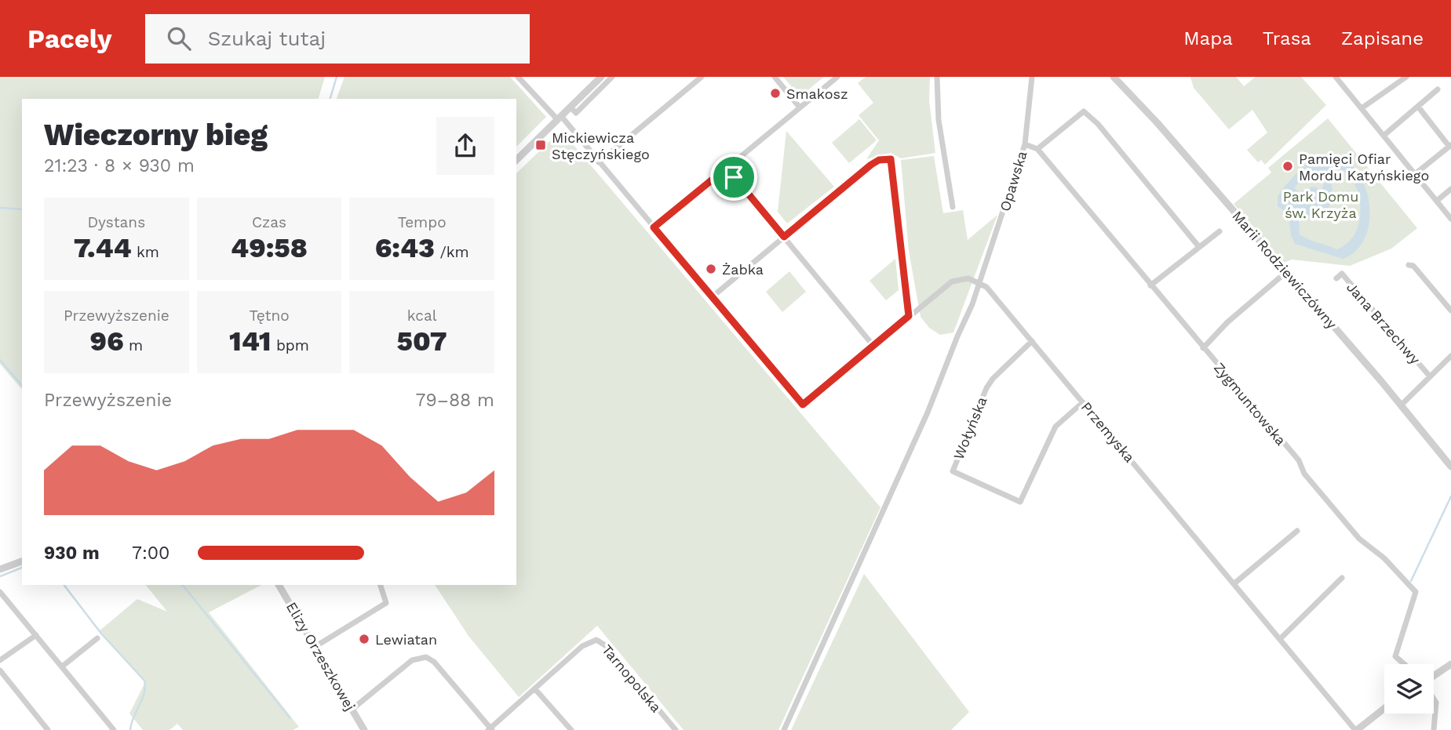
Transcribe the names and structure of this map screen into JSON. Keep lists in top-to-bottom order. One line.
{"streets":{"street":["Opawska","Marii Rodziewiczówny","Jana Brzechwy","Zygmuntowska","Wołyńska","Przemyska","Elizy Orzeszkowej","Tarnopolska"]},"crossings":[["Opawska","Zygmuntowska"],["Opawska","Przemyska"],["Marii Rodziewiczówny","Jana Brzechwy"],["Wołyńska","Przemyska"]],"parks":["Park Domu św. Krzyża"],"places":{"other":["Smakosz","Pamięci Ofiar Mordu Katyńskiego","Żabka","Lewiatan"],"transit":["Mickiewicza Stęczyńskiego"]},"page":{"header":"Pacely","search":"Szukaj tutaj","nav":["Mapa","Trasa","Zapisane"],"heading":["Wieczorny bieg","21:23 · 8 × 930 m"],"stats":[["Dystans","7.44 km"],["Czas","49:58"],["Tempo","6:43 /km"],["Przewyższenie","96 m"],["Tętno","141 bpm"],["kcal","507"]],"chart":["Przewyższenie","79–88 m"],"list":[{"name":"930 m","note":"7:00"}]}}
